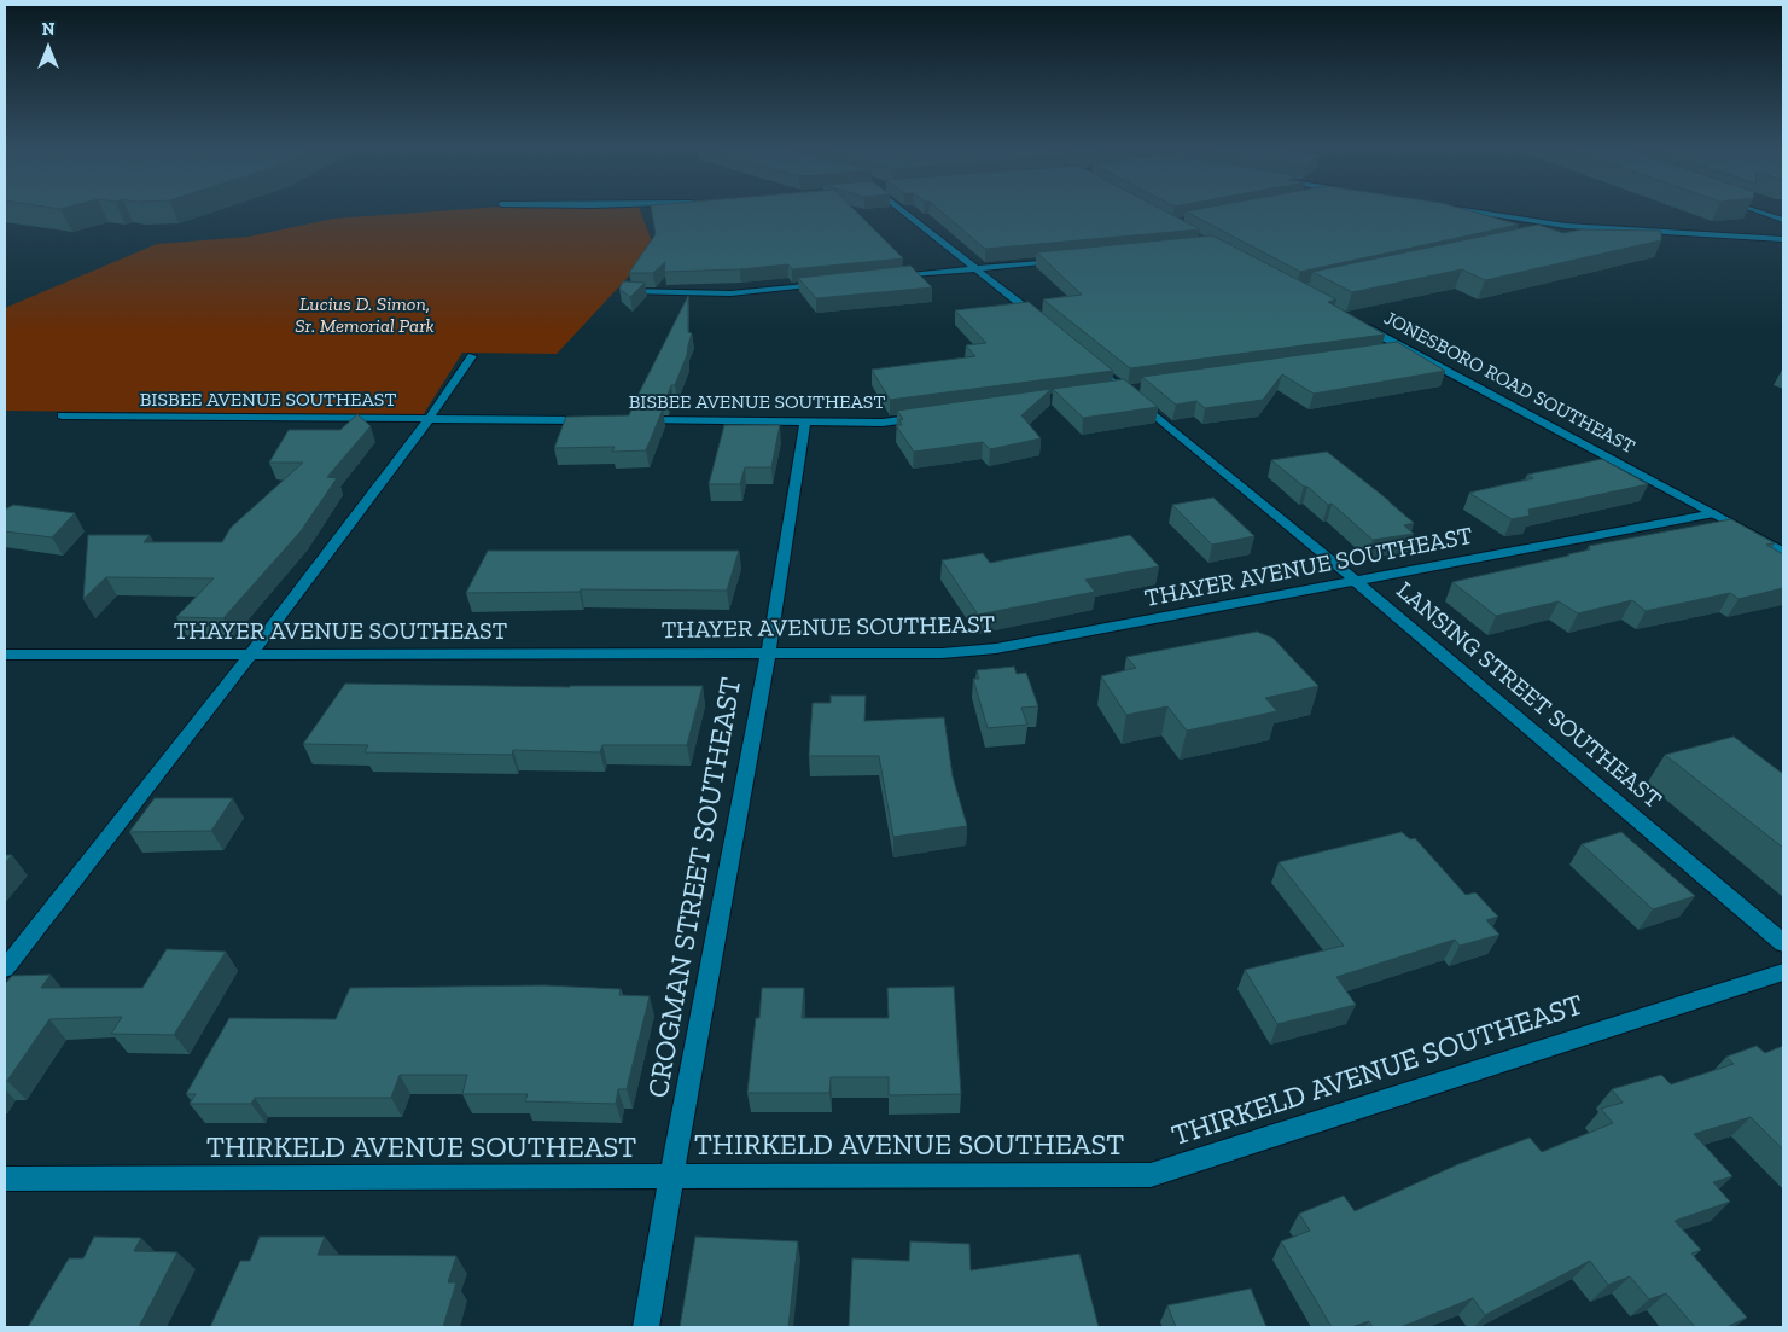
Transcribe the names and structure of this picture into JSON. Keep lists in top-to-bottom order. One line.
{"streets":{"street":["JONESBORO ROAD SOUTHEAST","BISBEE AVENUE SOUTHEAST","THAYER AVENUE SOUTHEAST","LANSING STREET SOUTHEAST","CROGMAN STREET SOUTHEAST","THIRKELD AVENUE SOUTHEAST"]},"crossings":[["JONESBORO ROAD SOUTHEAST","THAYER AVENUE SOUTHEAST"],["BISBEE AVENUE SOUTHEAST","CROGMAN STREET SOUTHEAST"],["THAYER AVENUE SOUTHEAST","LANSING STREET SOUTHEAST"],["THAYER AVENUE SOUTHEAST","CROGMAN STREET SOUTHEAST"],["CROGMAN STREET SOUTHEAST","THIRKELD AVENUE SOUTHEAST"]],"parks":["Lucius D. Simon, Sr. Memorial Park"],"north":"top"}
